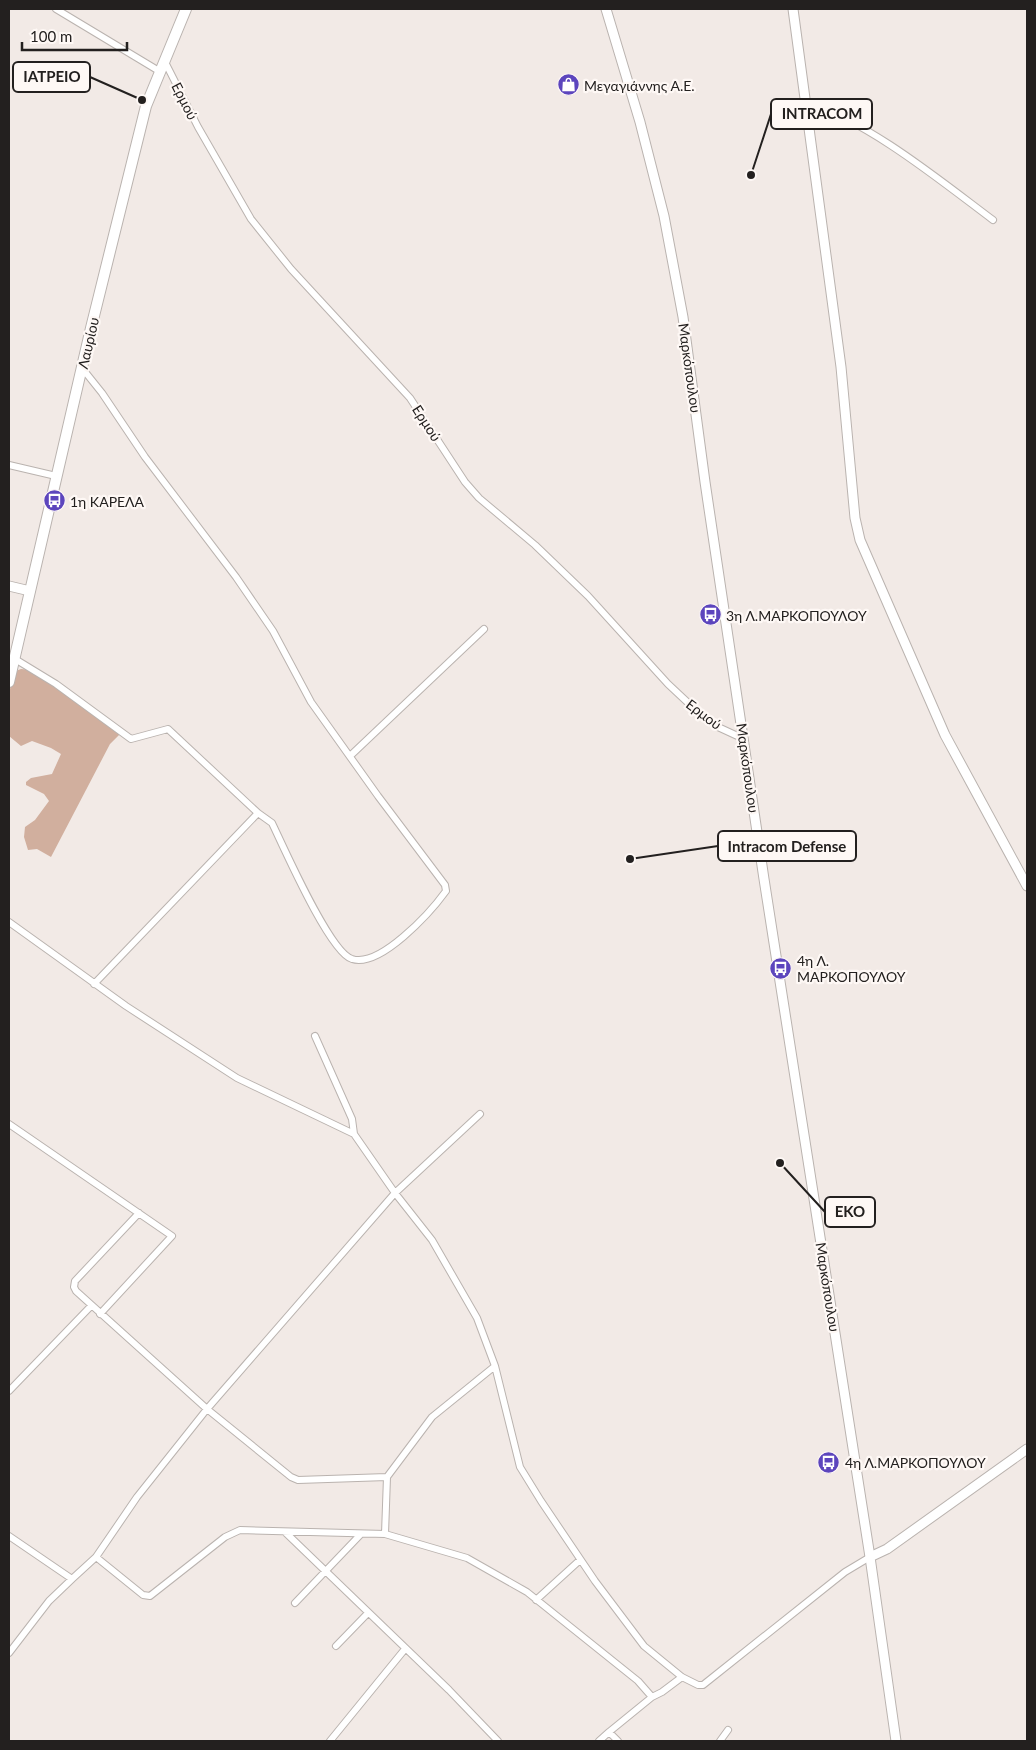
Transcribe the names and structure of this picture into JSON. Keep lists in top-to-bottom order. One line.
{"streets":{"main road":["Λαυρίου","Μαρκόπουλου"],"street":["Ερμού"]},"crossings":[["Ερμού","Λαυρίου"],["Ερμού","Μαρκόπουλου"]],"places":{"shop":["Μεγαγιάννης Α.Ε."],"other":["ΙΑΤΡΕΙΟ","INTRACOM","Intracom Defense","EKO"],"bus stop":["1η ΚΑΡΕΛΑ","3η Λ.ΜΑΡΚΟΠΟΥΛΟΥ","4η Λ. ΜΑΡΚΟΠΟΥΛΟΥ","4η Λ.ΜΑΡΚΟΠΟΥΛΟΥ"]},"scale_bar":"100 m"}
